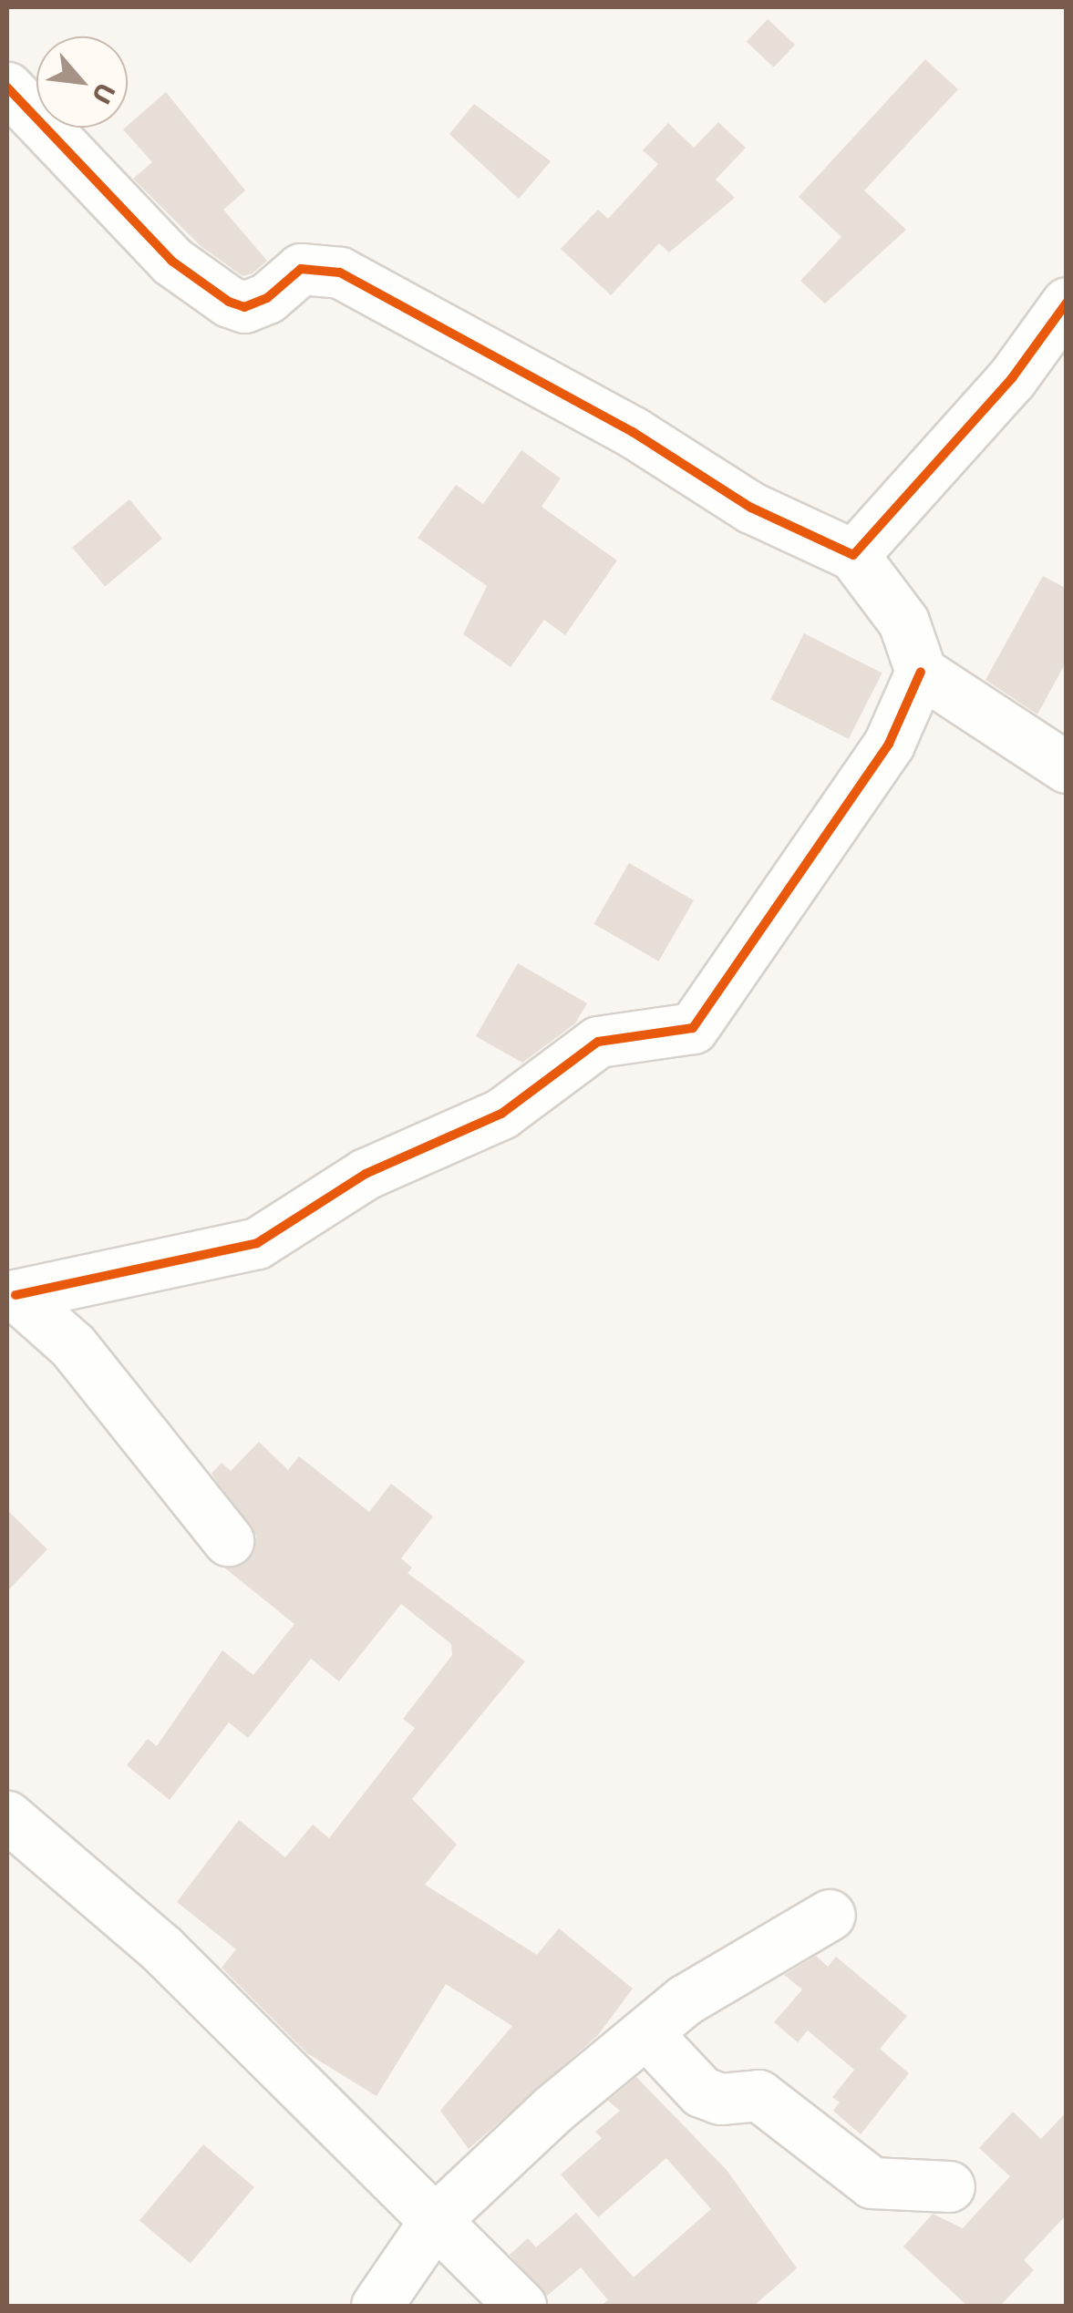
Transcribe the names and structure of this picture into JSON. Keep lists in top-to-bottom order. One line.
{"north":"bottom right"}
